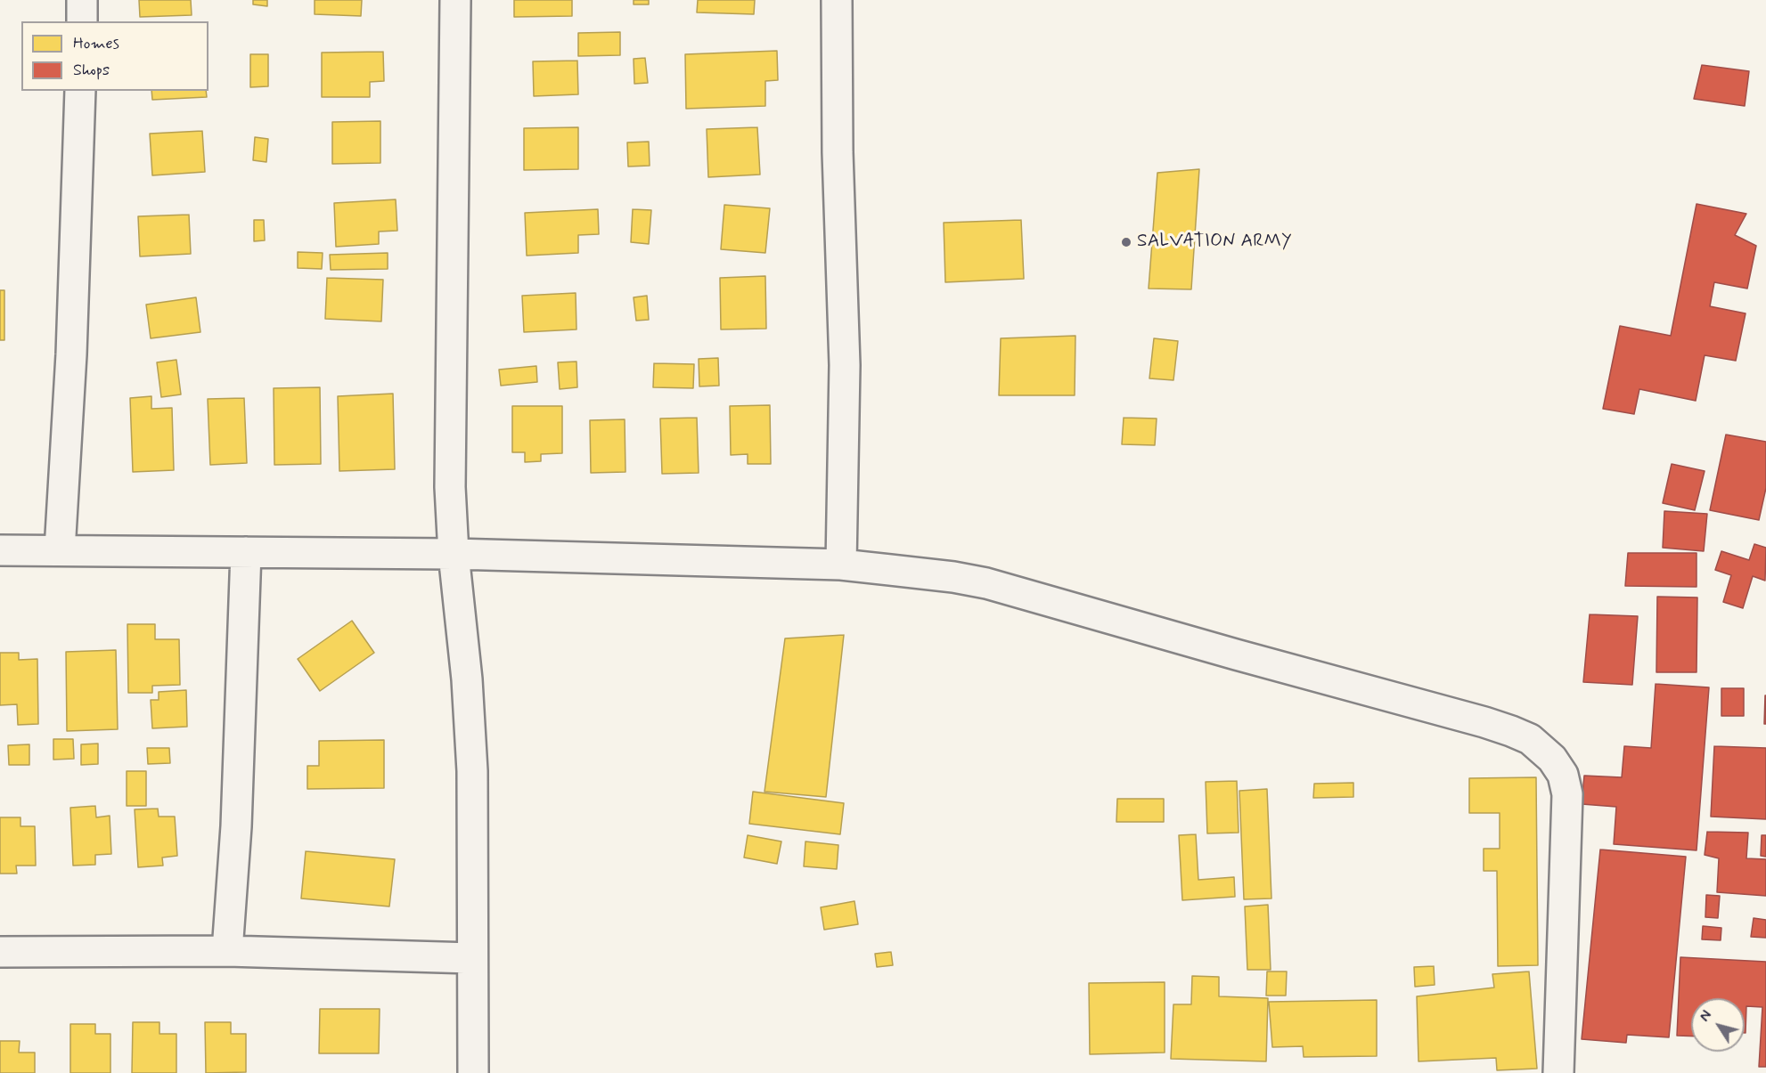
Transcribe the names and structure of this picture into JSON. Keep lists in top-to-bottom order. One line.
{"places":["SALVATION ARMY"],"legend":["Homes","Shops"],"north":"top left"}
